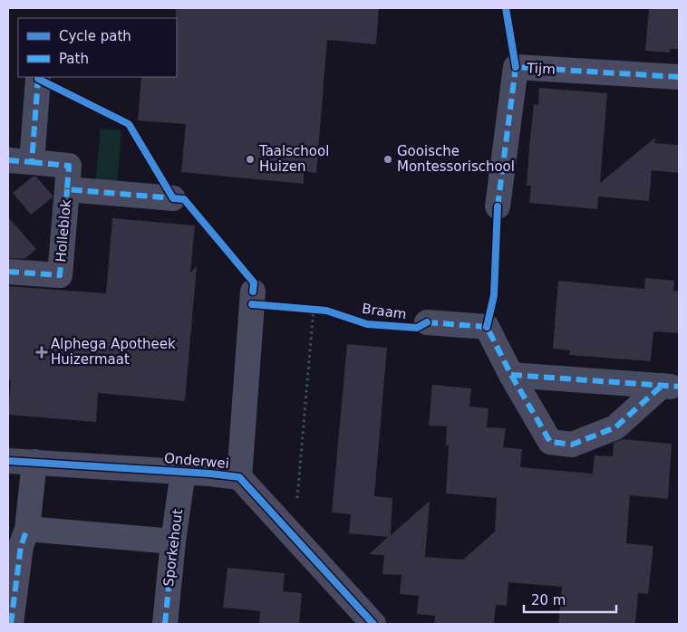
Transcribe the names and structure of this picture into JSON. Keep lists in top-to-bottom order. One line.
{"streets":{"street":["Tijm","Holleblok","Onderwei","Sporkehout"],"cycle path":["Braam"]},"crossings":[["Onderwei","Sporkehout"]],"places":{"other":["Taalschool Huizen","Gooische Montessorischool"],"health":["Alphega Apotheek Huizermaat"]},"legend":["Cycle path","Path"],"scale_bar":"20 m"}
